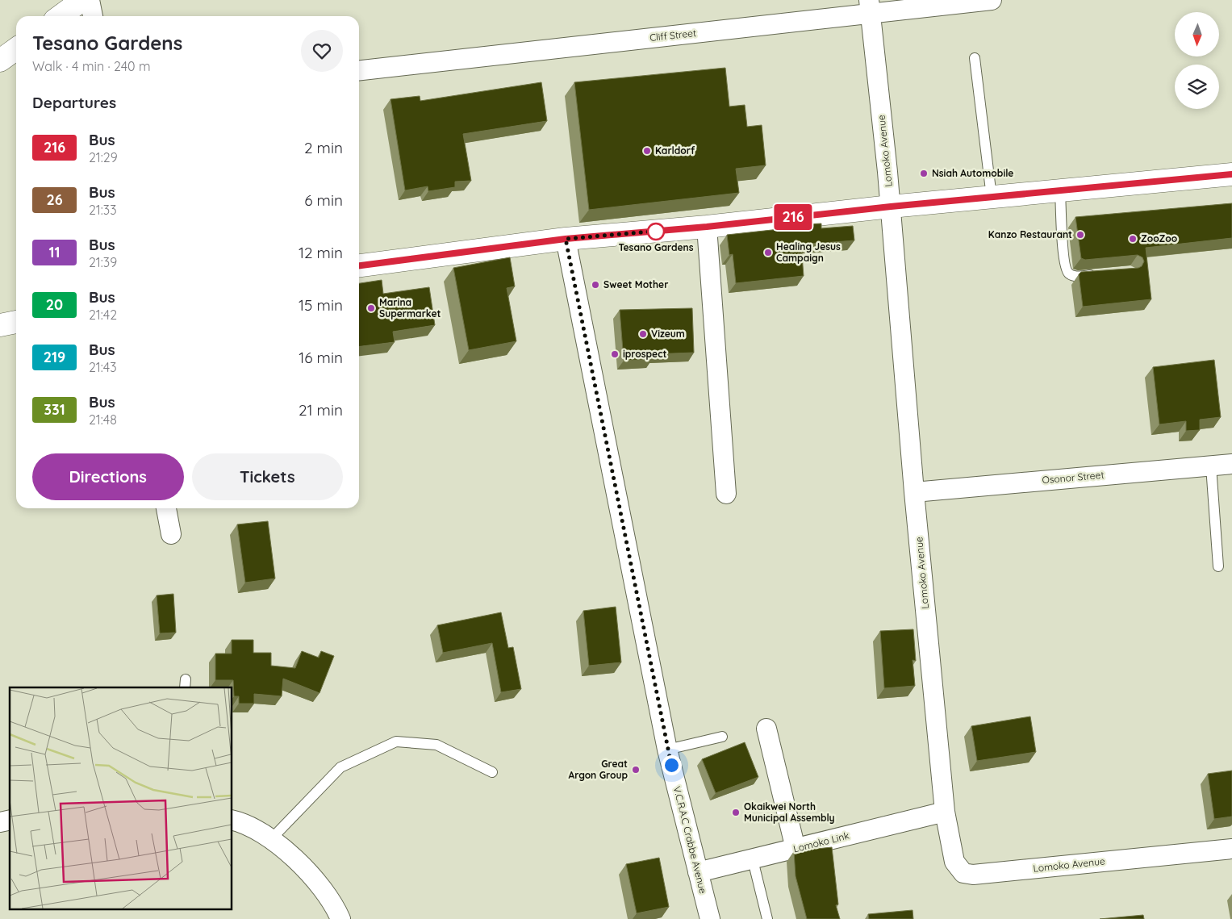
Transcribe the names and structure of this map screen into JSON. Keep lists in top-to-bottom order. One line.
{"streets":{"street":["Cliff Street","Lomoko Avenue","Osonor Street","V.C.R.A.C Crabbe Avenue","Lomoko Link"]},"crossings":[["Cliff Street","Lomoko Avenue"],["Lomoko Avenue","Osonor Street"],["Lomoko Avenue","Lomoko Link"],["V.C.R.A.C Crabbe Avenue","Lomoko Link"]],"places":["Karldorf","Nsiah Automobile","Tesano Gardens","Kanzo Restaurant","ZooZoo","Healing Jesus Campaign","Sweet Mother","Marina Supermarket","Vizeum","iprospect","Great Argon Group","Okaikwei North Municipal Assembly"],"lines":["bus line 216"],"north":"bottom","page":{"on_map":"216","heading":[["Tesano Gardens","Walk · 4 min · 240 m"],"Departures"],"list":[{"mark":"216","name":"Bus","note":"21:29","value":"2 min"},{"mark":"26","name":"Bus","note":"21:33","value":"6 min"},{"mark":"11","name":"Bus","note":"21:39","value":"12 min"},{"mark":"20","name":"Bus","note":"21:42","value":"15 min"},{"mark":"219","name":"Bus","note":"21:43","value":"16 min"},{"mark":"331","name":"Bus","note":"21:48","value":"21 min"}],"buttons":["Directions","Tickets"]}}
